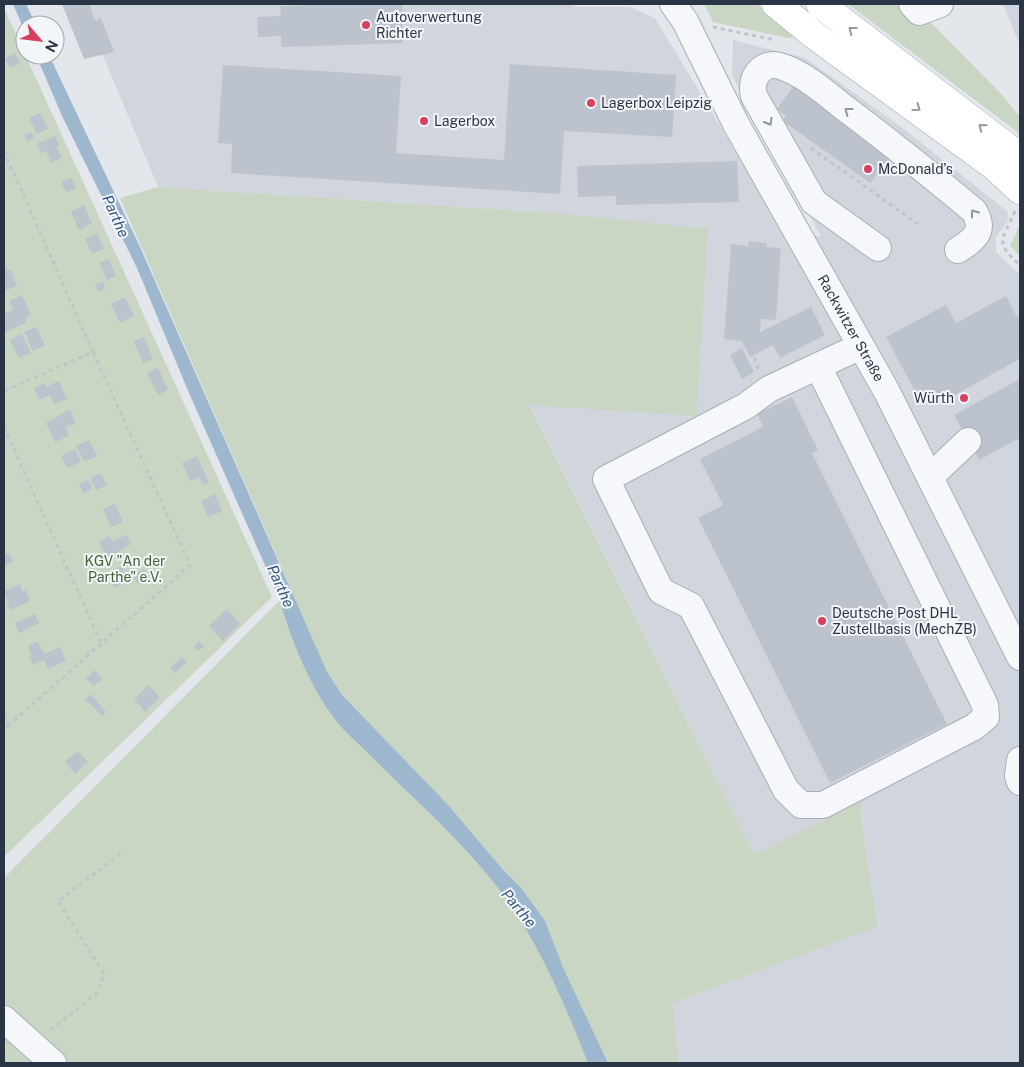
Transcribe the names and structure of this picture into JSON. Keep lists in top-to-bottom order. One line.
{"streets":{"street":["Rackwitzer Straße"]},"water":["Parthe"],"parks":["KGV \"An der Parthe\" e.V."],"places":["Autoverwertung Richter","Lagerbox Leipzig","Lagerbox","McDonald's","Würth","Deutsche Post DHL Zustellbasis (MechZB)"],"north":"bottom right"}
